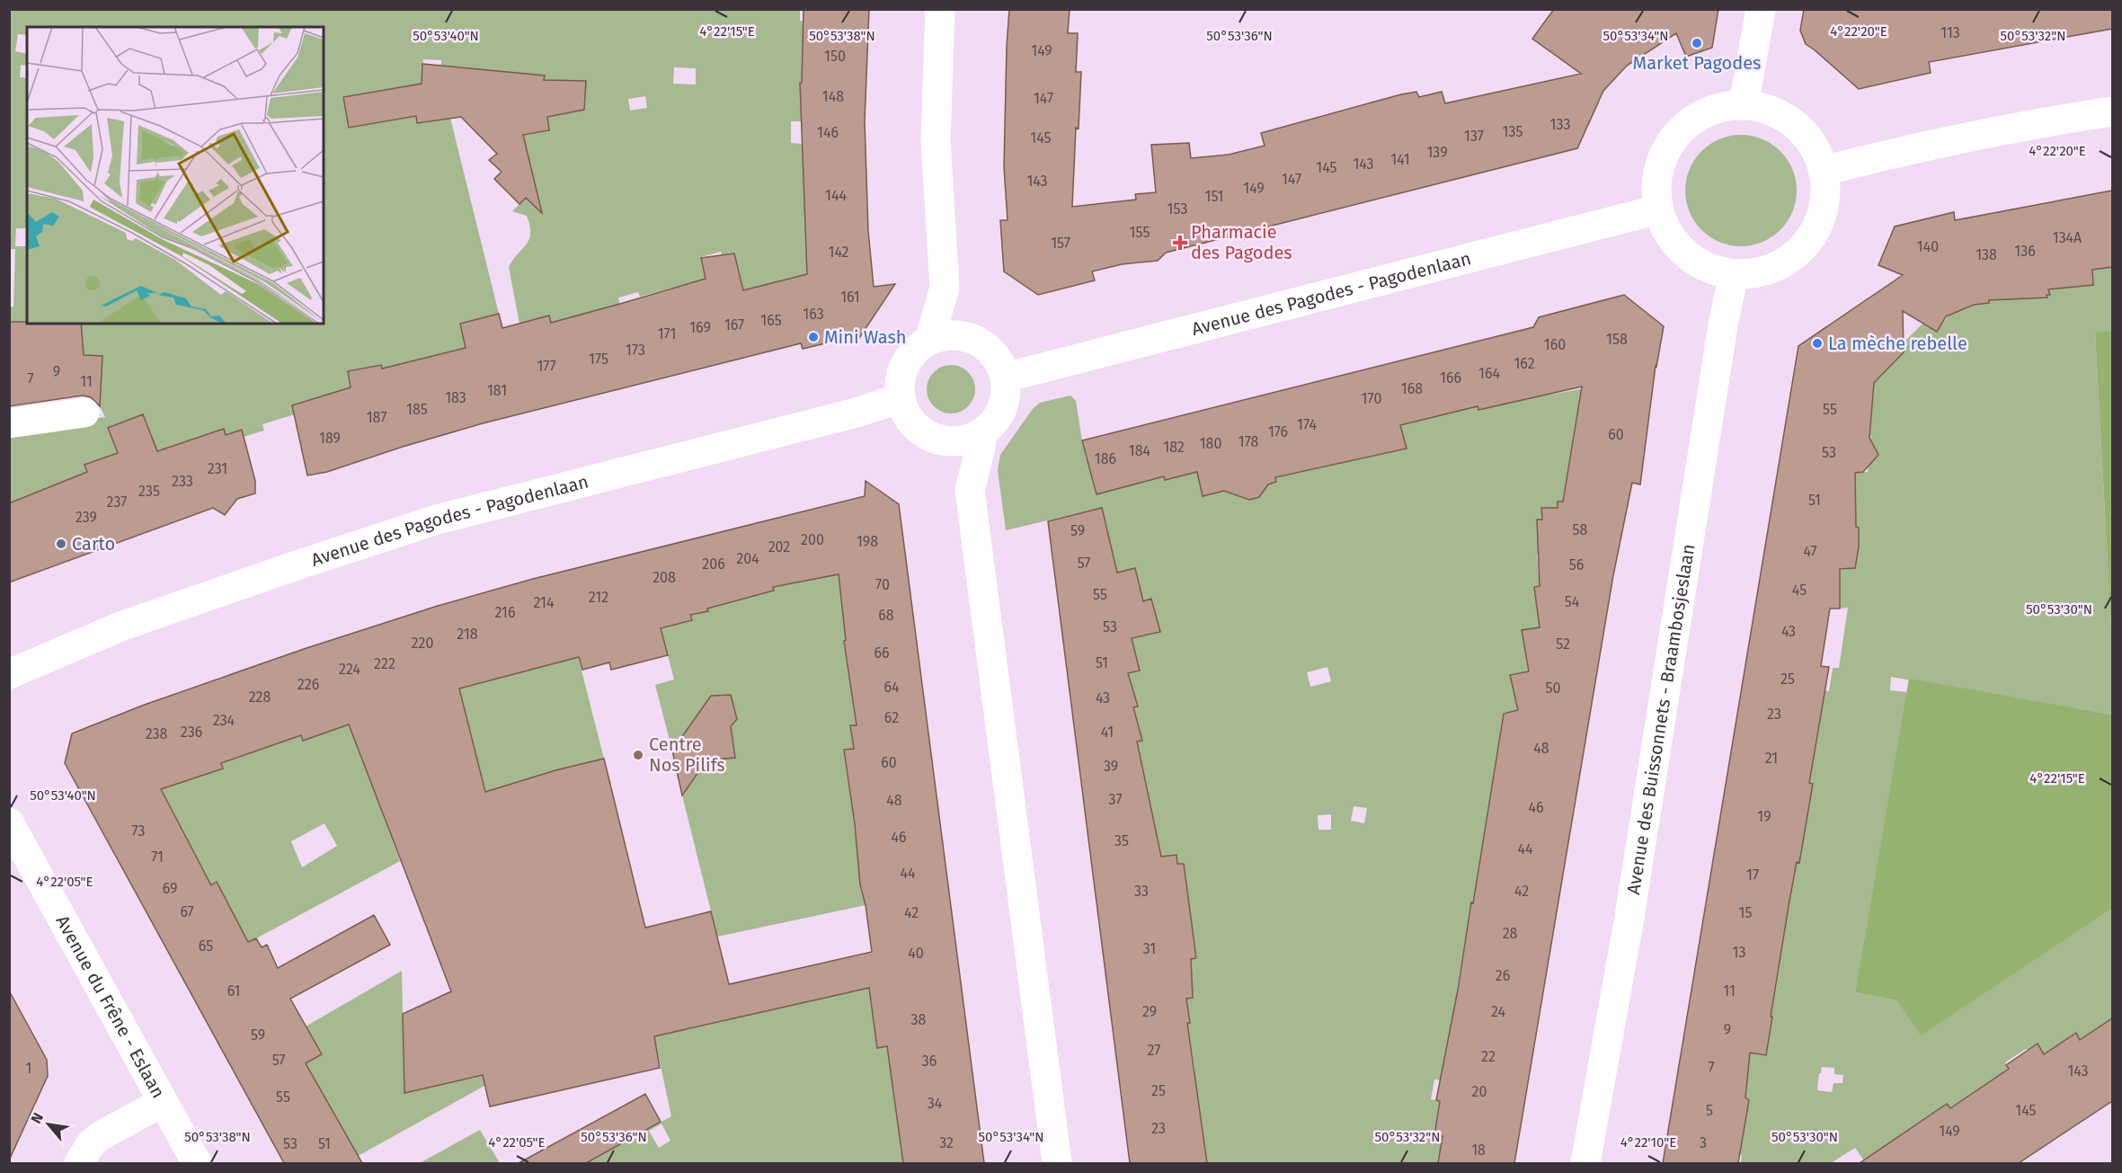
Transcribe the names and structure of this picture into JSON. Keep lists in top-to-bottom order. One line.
{"streets":{"street":["Avenue des Pagodes - Pagodenlaan","Avenue des Buissonnets - Braambosjeslaan","Avenue du Frêne - Eslaan"]},"crossings":[["Avenue des Pagodes - Pagodenlaan","Avenue des Buissonnets - Braambosjeslaan"]],"places":{"other":["Market Pagodes","Mini Wash","La mèche rebelle","Carto","Centre Nos Pilifs"],"health":["Pharmacie des Pagodes"]},"house_numbers":["113","149","150","148","147","133","135","146","137","145","139","141","143","145","147","143","149","144","151","153","155","134A","157","140","136","142","138","161","163","165","167","169","171","158","160","173","175","162","177","9","164","166","7","11","168","181","183","170","185","55","187","174","176","60","189","178","180","182","184","53","186","231","233","235","51","237","239","58","59","200","198","202","47","204","57","206","56","208","70","45","55","212","54","214","216","68","53","43","218","220","52","66","51","222","224","25","226","64","50","228","43","23","62","234","236","41","238","48","21","60","39","37","48","46","19","73","46","35","44","71","44","17","69","33","42","67","42","15","28","65","31","13","40","26","61","11","29","24","38","9","59","27","22","57","36","7","1","143","25","20","55","34","5","145","23","149","32","3","53","51","18"],"north":"top left","coordinates":["4°22'15\"E","4°22'20\"E","50°53'40\"N","50°53'38\"N","50°53'36\"N","50°53'34\"N","50°53'32\"N","50°53'30\"N","4°22'05\"E","4°22'10\"E"]}
